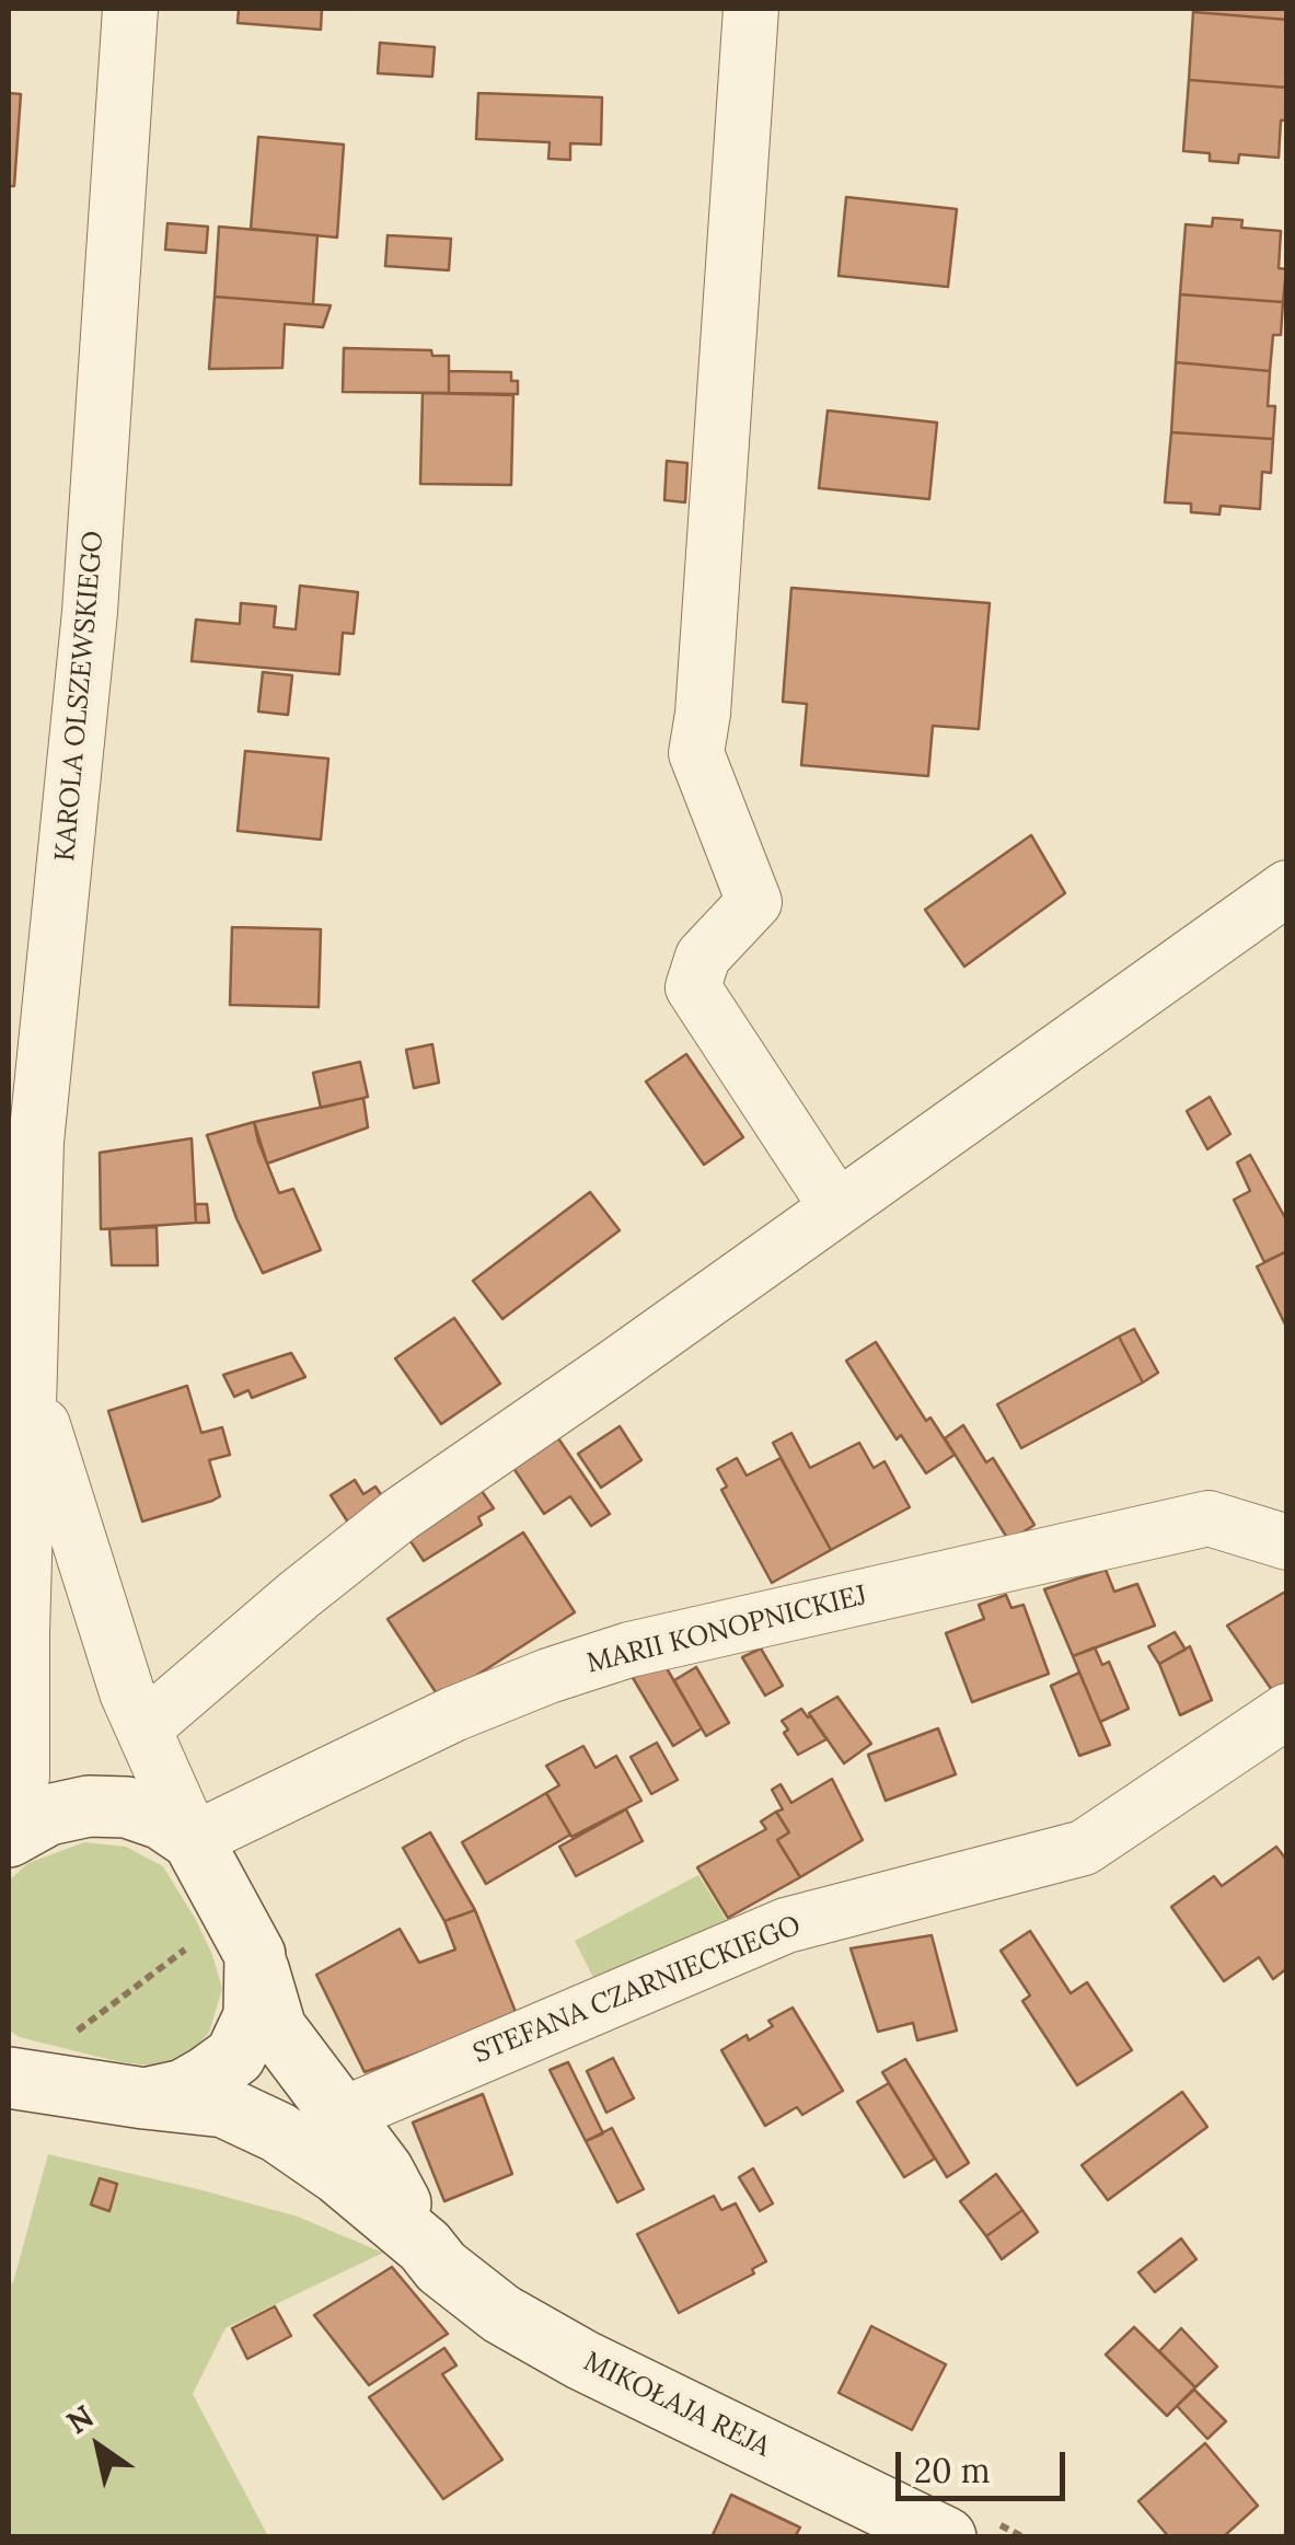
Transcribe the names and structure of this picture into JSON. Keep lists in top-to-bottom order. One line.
{"streets":{"street":["KAROLA OLSZEWSKIEGO","MARII KONOPNICKIEJ","STEFANA CZARNIECKIEGO","MIKOŁAJA REJA"]},"crossings":[["KAROLA OLSZEWSKIEGO","MARII KONOPNICKIEJ"]],"scale_bar":"20 m","north":"top left"}
